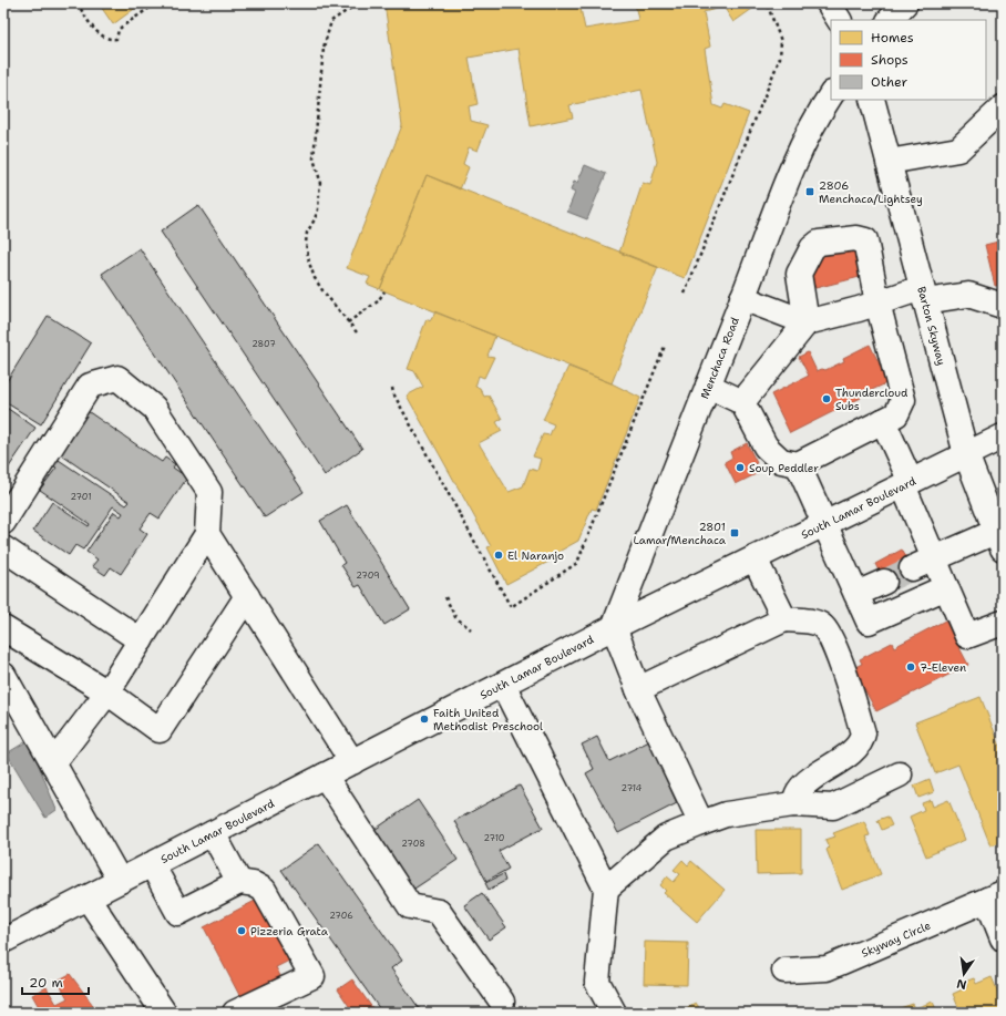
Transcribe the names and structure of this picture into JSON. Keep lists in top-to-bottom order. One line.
{"streets":{"main road":["Barton Skyway","Menchaca Road","South Lamar Boulevard","Skyway Circle"]},"crossings":[["Barton Skyway","South Lamar Boulevard"],["Menchaca Road","South Lamar Boulevard"]],"places":{"transit":["2806 Menchaca/Lightsey","2801 Lamar/Menchaca"],"other":["Thundercloud Subs","Soup Peddler","El Naranjo","7-Eleven","Faith United Methodist Preschool","Pizzeria Grata"]},"house_numbers":["2807","2701","2709","2714","2710","2708","2706"],"legend":["Homes","Shops","Other"],"scale_bar":"20 m","north":"bottom"}
